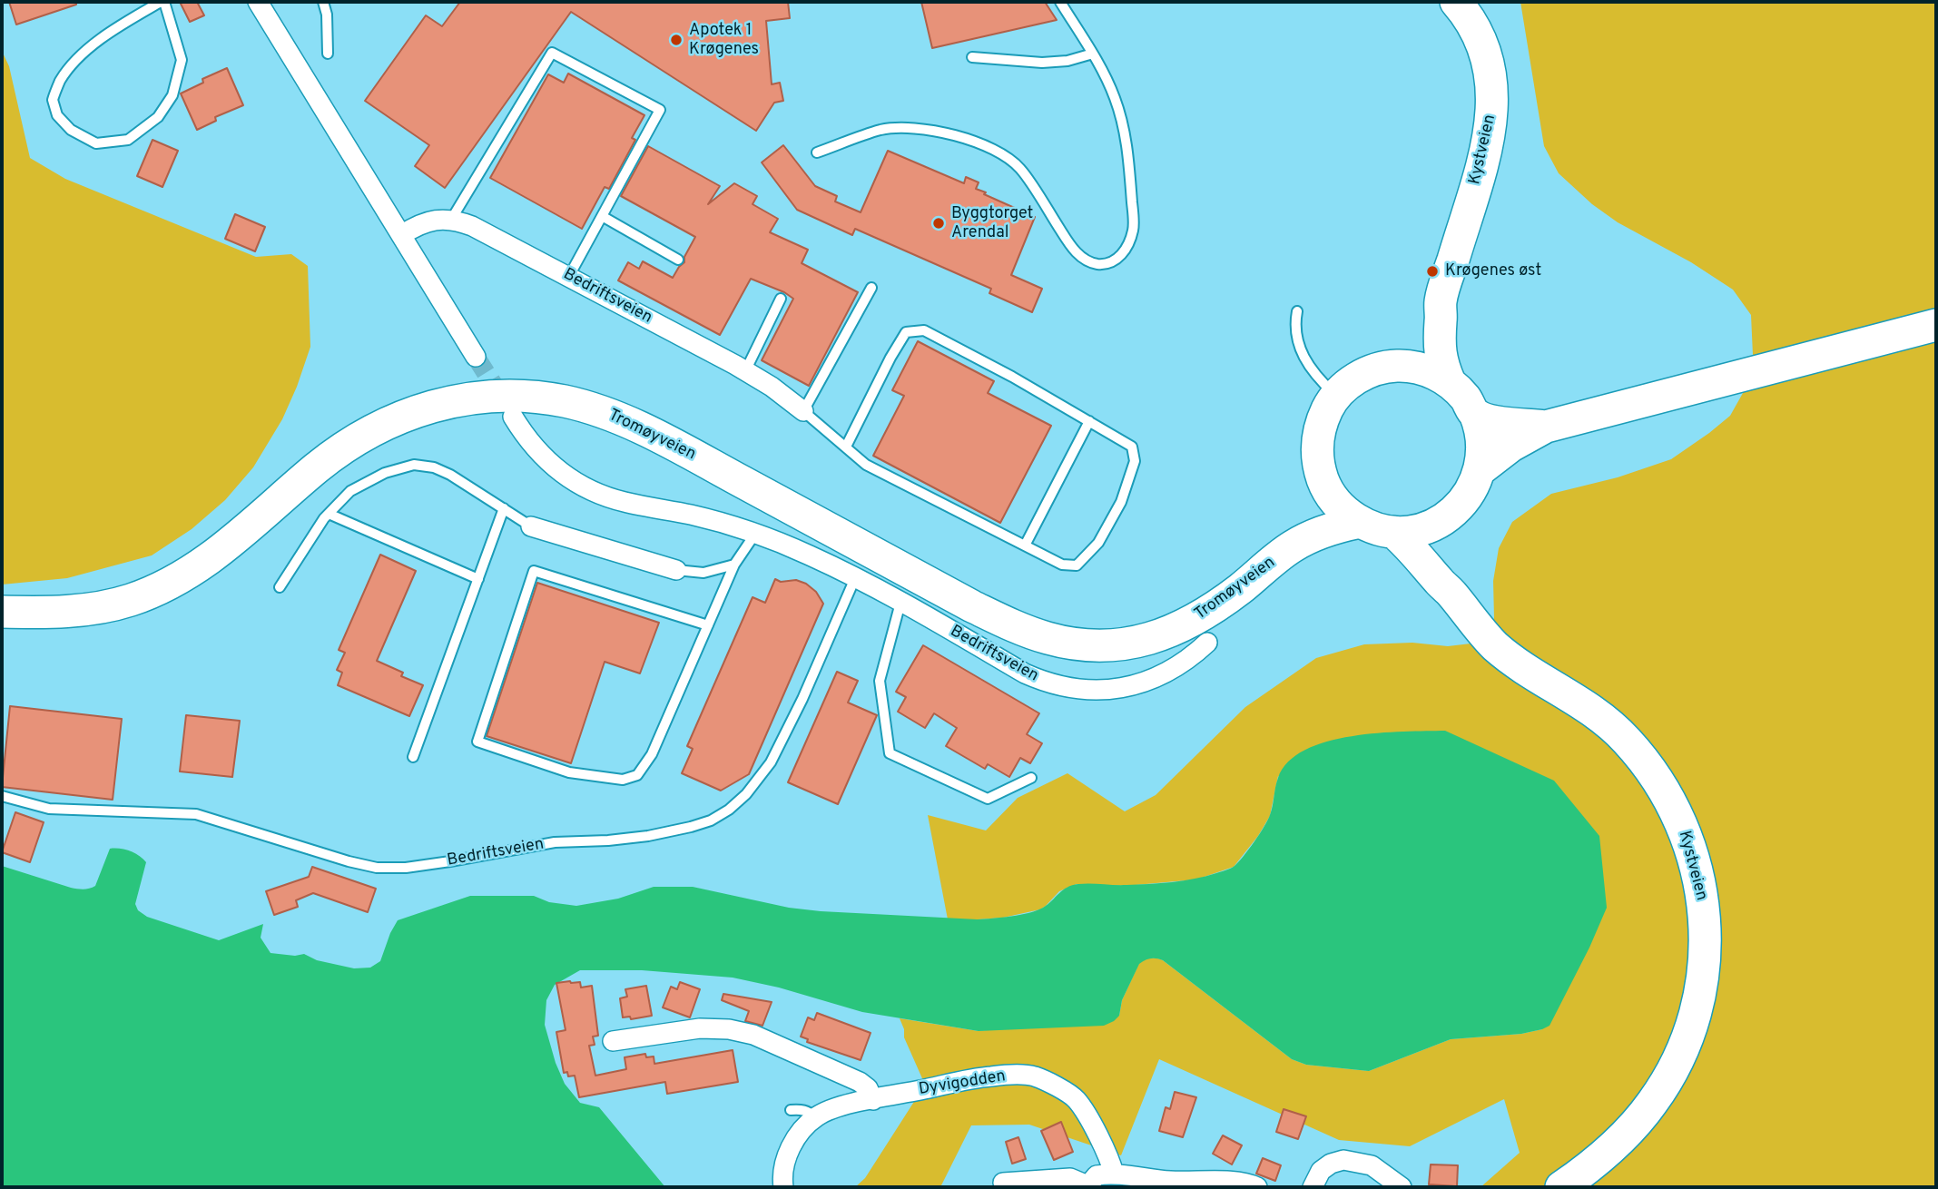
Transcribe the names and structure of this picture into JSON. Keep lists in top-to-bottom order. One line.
{"streets":{"main road":["Kystveien","Tromøyveien"],"street":["Bedriftsveien","Dyvigodden"]},"crossings":[["Kystveien","Tromøyveien"]],"places":["Apotek 1 Krøgenes","Byggtorget Arendal","Krøgenes øst"]}
